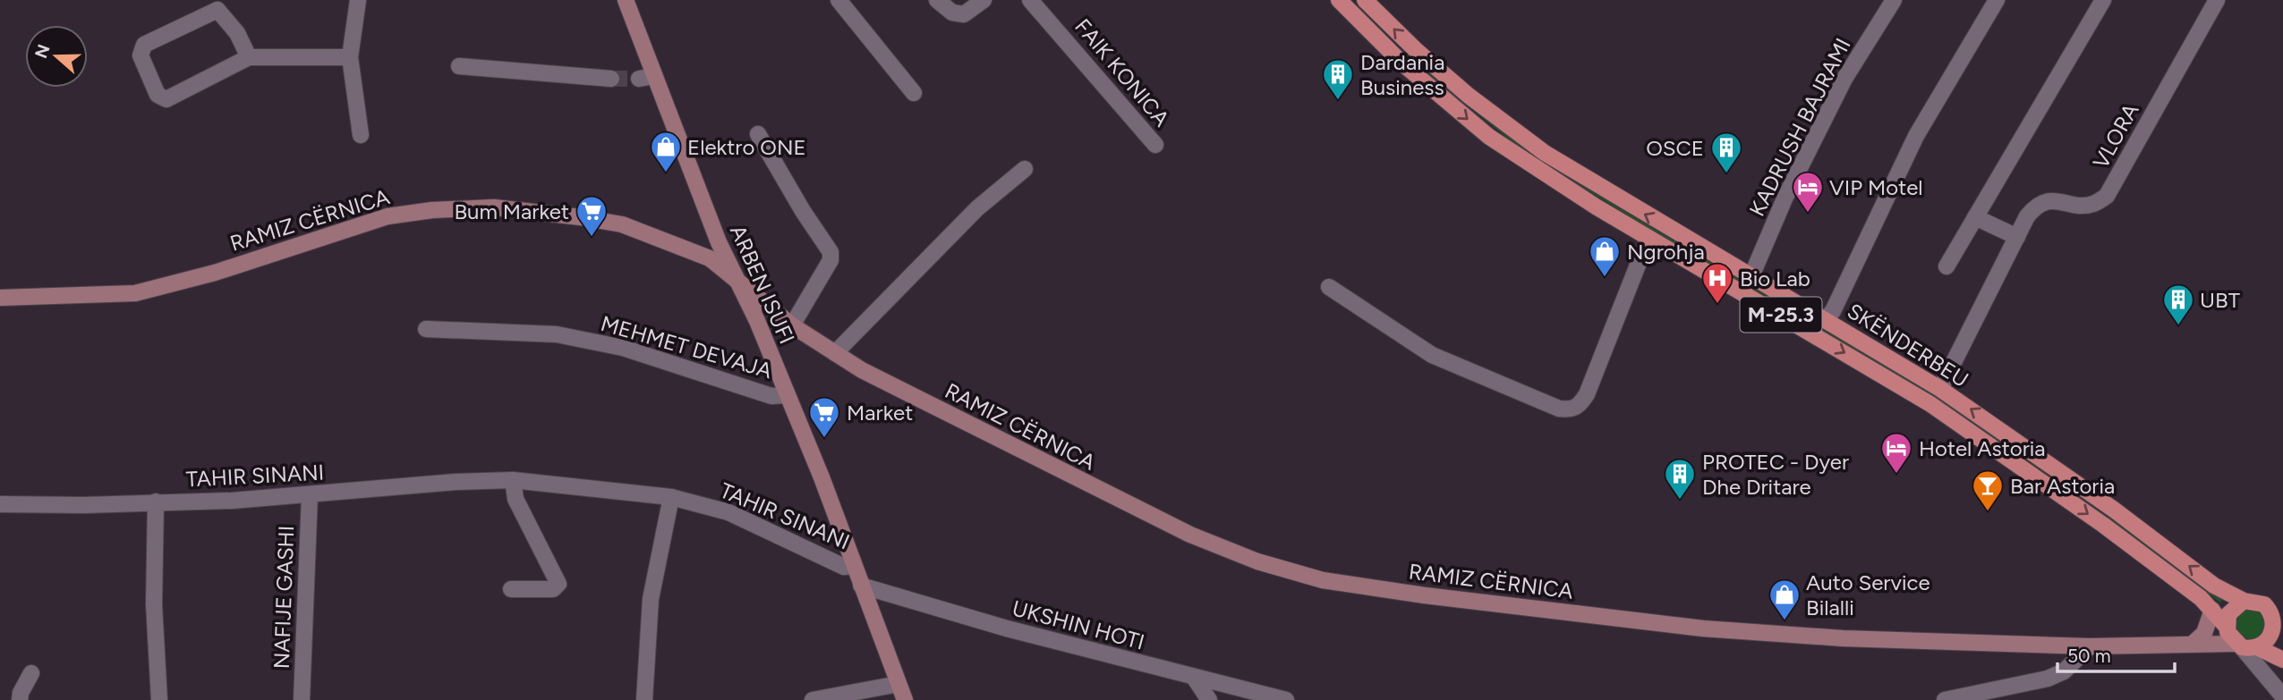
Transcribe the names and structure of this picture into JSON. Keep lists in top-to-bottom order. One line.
{"streets":{"main road":["M-25.3","SKËNDERBEU"],"street":["FAIK KONICA","KADRUSH BAJRAMI","VLORA","RAMIZ CËRNICA","ARBEN ISUFI","MEHMET DEVAJA","TAHIR SINANI","NAFIJE GASHI","UKSHIN HOTI"]},"crossings":[["KADRUSH BAJRAMI","SKËNDERBEU"],["VLORA","SKËNDERBEU"],["RAMIZ CËRNICA","ARBEN ISUFI"],["RAMIZ CËRNICA","M-25.3"],["ARBEN ISUFI","MEHMET DEVAJA"],["ARBEN ISUFI","TAHIR SINANI"],["ARBEN ISUFI","UKSHIN HOTI"],["M-25.3","SKËNDERBEU"],["TAHIR SINANI","NAFIJE GASHI"]],"places":{"building":["Dardania Business","OSCE","UBT","PROTEC - Dyer Dhe Dritare"],"shop":["Elektro ONE","Ngrohja","Auto Service Bilalli"],"hotel":["VIP Motel","Hotel Astoria"],"supermarket":["Bum Market","Market"],"hospital":["Bio Lab"],"bar":["Bar Astoria"]},"scale_bar":"50 m","north":"left"}
